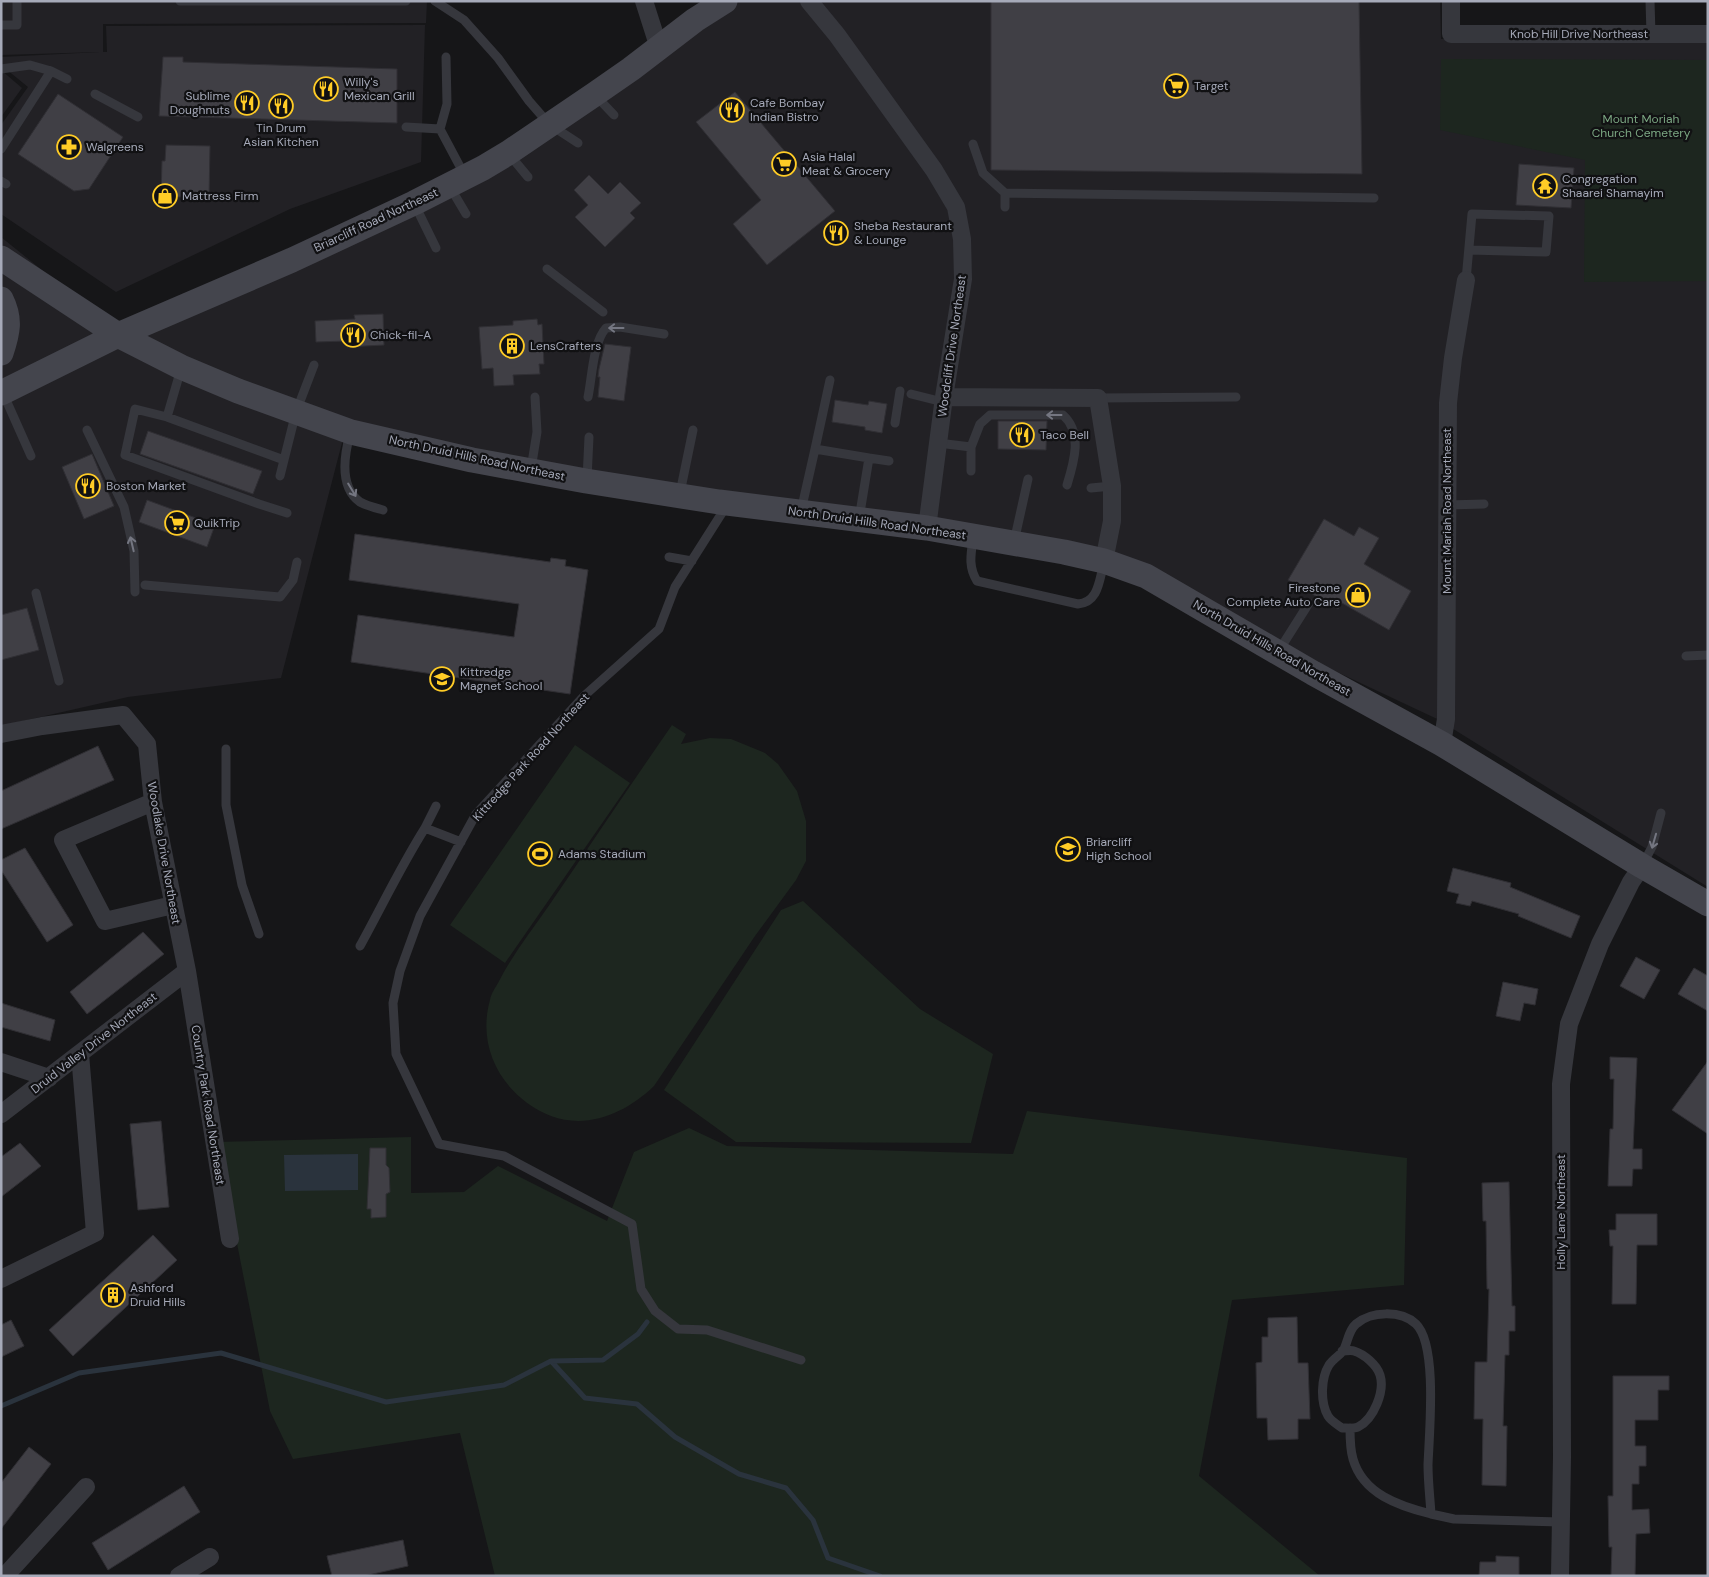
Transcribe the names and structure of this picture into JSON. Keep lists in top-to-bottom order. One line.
{"streets":{"main road":["Briarcliff Road Northeast","North Druid Hills Road Northeast"],"street":["Knob Hill Drive Northeast","Woodcliff Drive Northeast","Mount Mariah Road Northeast","Woodlake Drive Northeast","Druid Valley Drive Northeast","Country Park Road Northeast","Holly Lane Northeast"],"lane":["Kittredge Park Road Northeast"]},"crossings":[["Briarcliff Road Northeast","North Druid Hills Road Northeast"],["Woodcliff Drive Northeast","North Druid Hills Road Northeast"],["North Druid Hills Road Northeast","Mount Mariah Road Northeast"],["North Druid Hills Road Northeast","Kittredge Park Road Northeast"],["North Druid Hills Road Northeast","Holly Lane Northeast"],["Woodlake Drive Northeast","Druid Valley Drive Northeast"],["Woodlake Drive Northeast","Country Park Road Northeast"],["Druid Valley Drive Northeast","Country Park Road Northeast"]],"parks":["Mount Moriah Church Cemetery"],"places":{"supermarket":["Target","Asia Halal Meat & Grocery","QuikTrip"],"restaurant":["Willy's Mexican Grill","Sublime Doughnuts","Tin Drum Asian Kitchen","Cafe Bombay Indian Bistro","Sheba Restaurant & Lounge","Chick-fil-A","Taco Bell","Boston Market"],"pharmacy":["Walgreens"],"temple":["Congregation Shaarei Shamayim"],"shop":["Mattress Firm","Firestone Complete Auto Care"],"building":["LensCrafters","Ashford Druid Hills"],"school or university":["Kittredge Magnet School","Briarcliff High School"],"sports":["Adams Stadium"]}}
